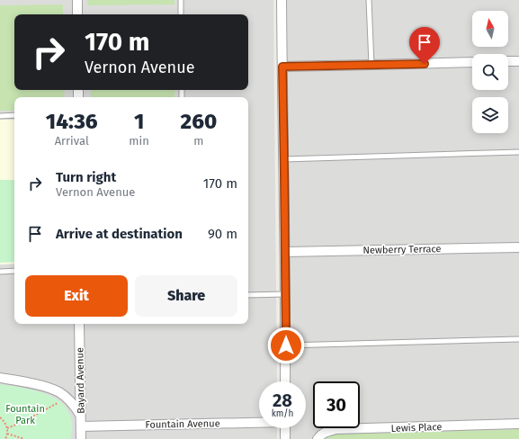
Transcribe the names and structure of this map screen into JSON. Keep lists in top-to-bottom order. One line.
{"streets":{"street":["Newberry Terrace","Bayard Avenue","Fountain Avenue","Lewis Place"]},"crossings":[["Bayard Avenue","Fountain Avenue"]],"parks":["Fountain Park"],"north":"top","page":{"turn":["170 m","Vernon Avenue"],"eta":["14:36","Arrival","1","min","260","m"],"list":[{"name":"Turn right","note":"Vernon Avenue","value":"170 m"},{"name":"Arrive at destination","value":"90 m"}],"buttons":["Exit","Share"],"speed":"28 km/h","limit":"30"}}
